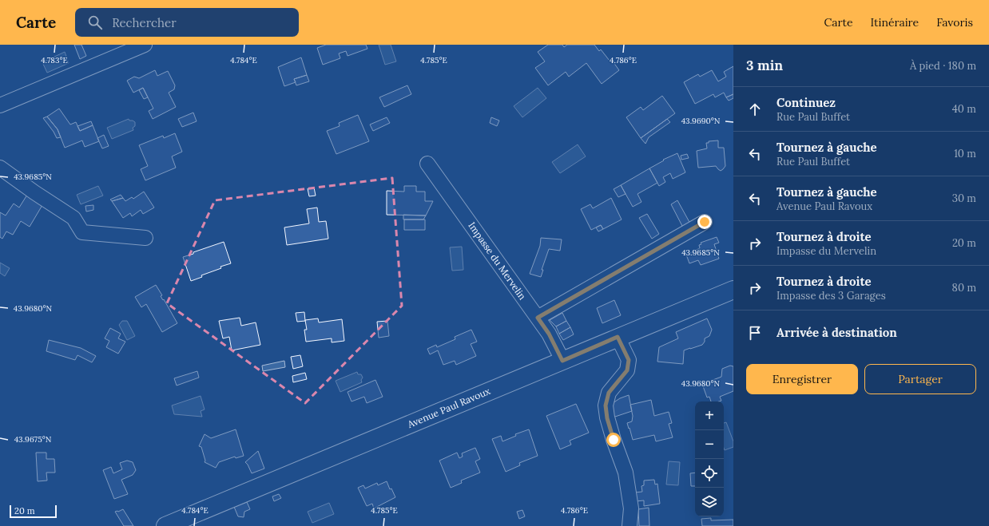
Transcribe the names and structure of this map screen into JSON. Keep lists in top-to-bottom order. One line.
{"streets":{"street":["Impasse du Mervelin","Avenue Paul Ravoux"]},"crossings":[["Impasse du Mervelin","Avenue Paul Ravoux"]],"scale_bar":"20 m","page":{"header":"Carte","search":"Rechercher","nav":["Carte","Itinéraire","Favoris"],"heading":["3 min","À pied · 180 m"],"list":[["Continuez","Rue Paul Buffet","40 m"],["Tournez à gauche","Rue Paul Buffet","10 m"],["Tournez à gauche","Avenue Paul Ravoux","30 m"],["Tournez à droite","Impasse du Mervelin","20 m"],["Tournez à droite","Impasse des 3 Garages","80 m"],"Arrivée à destination"],"buttons":["Enregistrer","Partager"],"map_buttons":["+","−"],"scale":"20 m"},"coordinates":["4.783°E","4.784°E","4.785°E","4.786°E","43.9690°N","43.9685°N","43.9680°N","43.9675°N"]}
